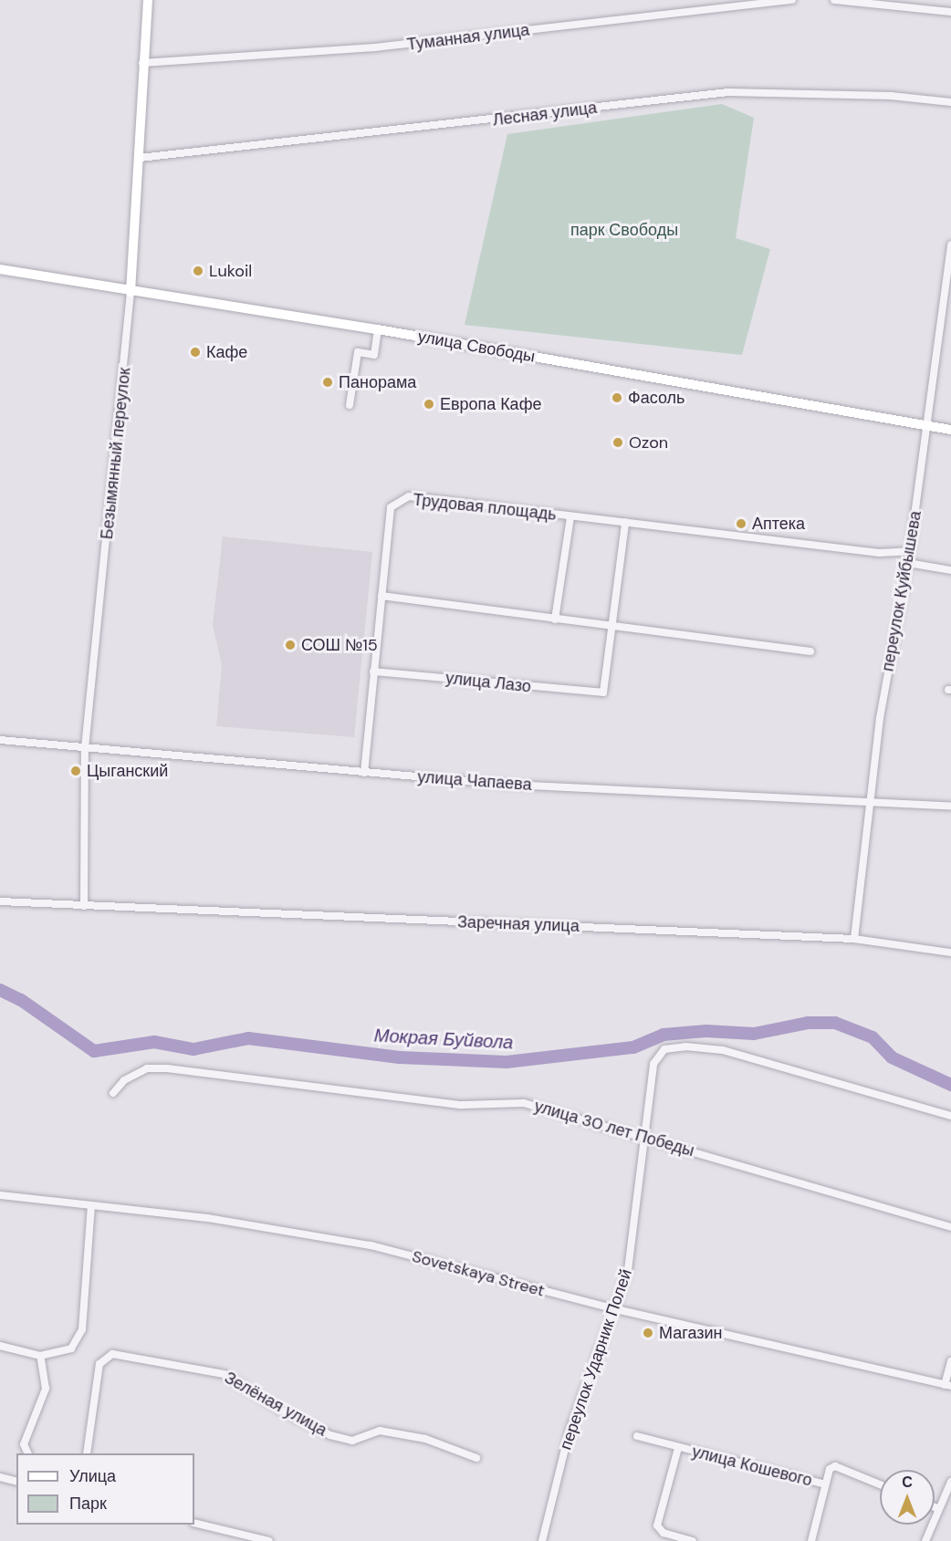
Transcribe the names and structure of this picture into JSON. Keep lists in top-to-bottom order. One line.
{"streets":{"main road":["улица Свободы","Безымянный переулок"],"street":["Туманная улица","Лесная улица","Трудовая площадь","переулок Куйбышева","улица Лазо","улица Чапаева","Заречная улица","улица 30 лет Победы","Sovetskaya Street","переулок Ударник Полей","Зелёная улица","улица Кошевого"]},"crossings":[["Туманная улица","Безымянный переулок"],["Лесная улица","Безымянный переулок"],["улица Свободы","Безымянный переулок"],["улица Свободы","переулок Куйбышева"],["Безымянный переулок","улица Чапаева"],["Безымянный переулок","Заречная улица"],["Трудовая площадь","переулок Куйбышева"],["Трудовая площадь","улица Лазо"],["Трудовая площадь","улица Чапаева"],["переулок Куйбышева","улица Чапаева"],["переулок Куйбышева","Заречная улица"],["улица 30 лет Победы","переулок Ударник Полей"],["Sovetskaya Street","переулок Ударник Полей"]],"water":["Мокрая Буйвола"],"parks":["парк Свободы"],"places":["Lukoil","Кафе","Панорама","Фасоль","Европа Кафе","Ozon","Аптека","СОШ №15","Цыганский","Магазин"],"legend":["Улица","Парк"],"north":"top"}
